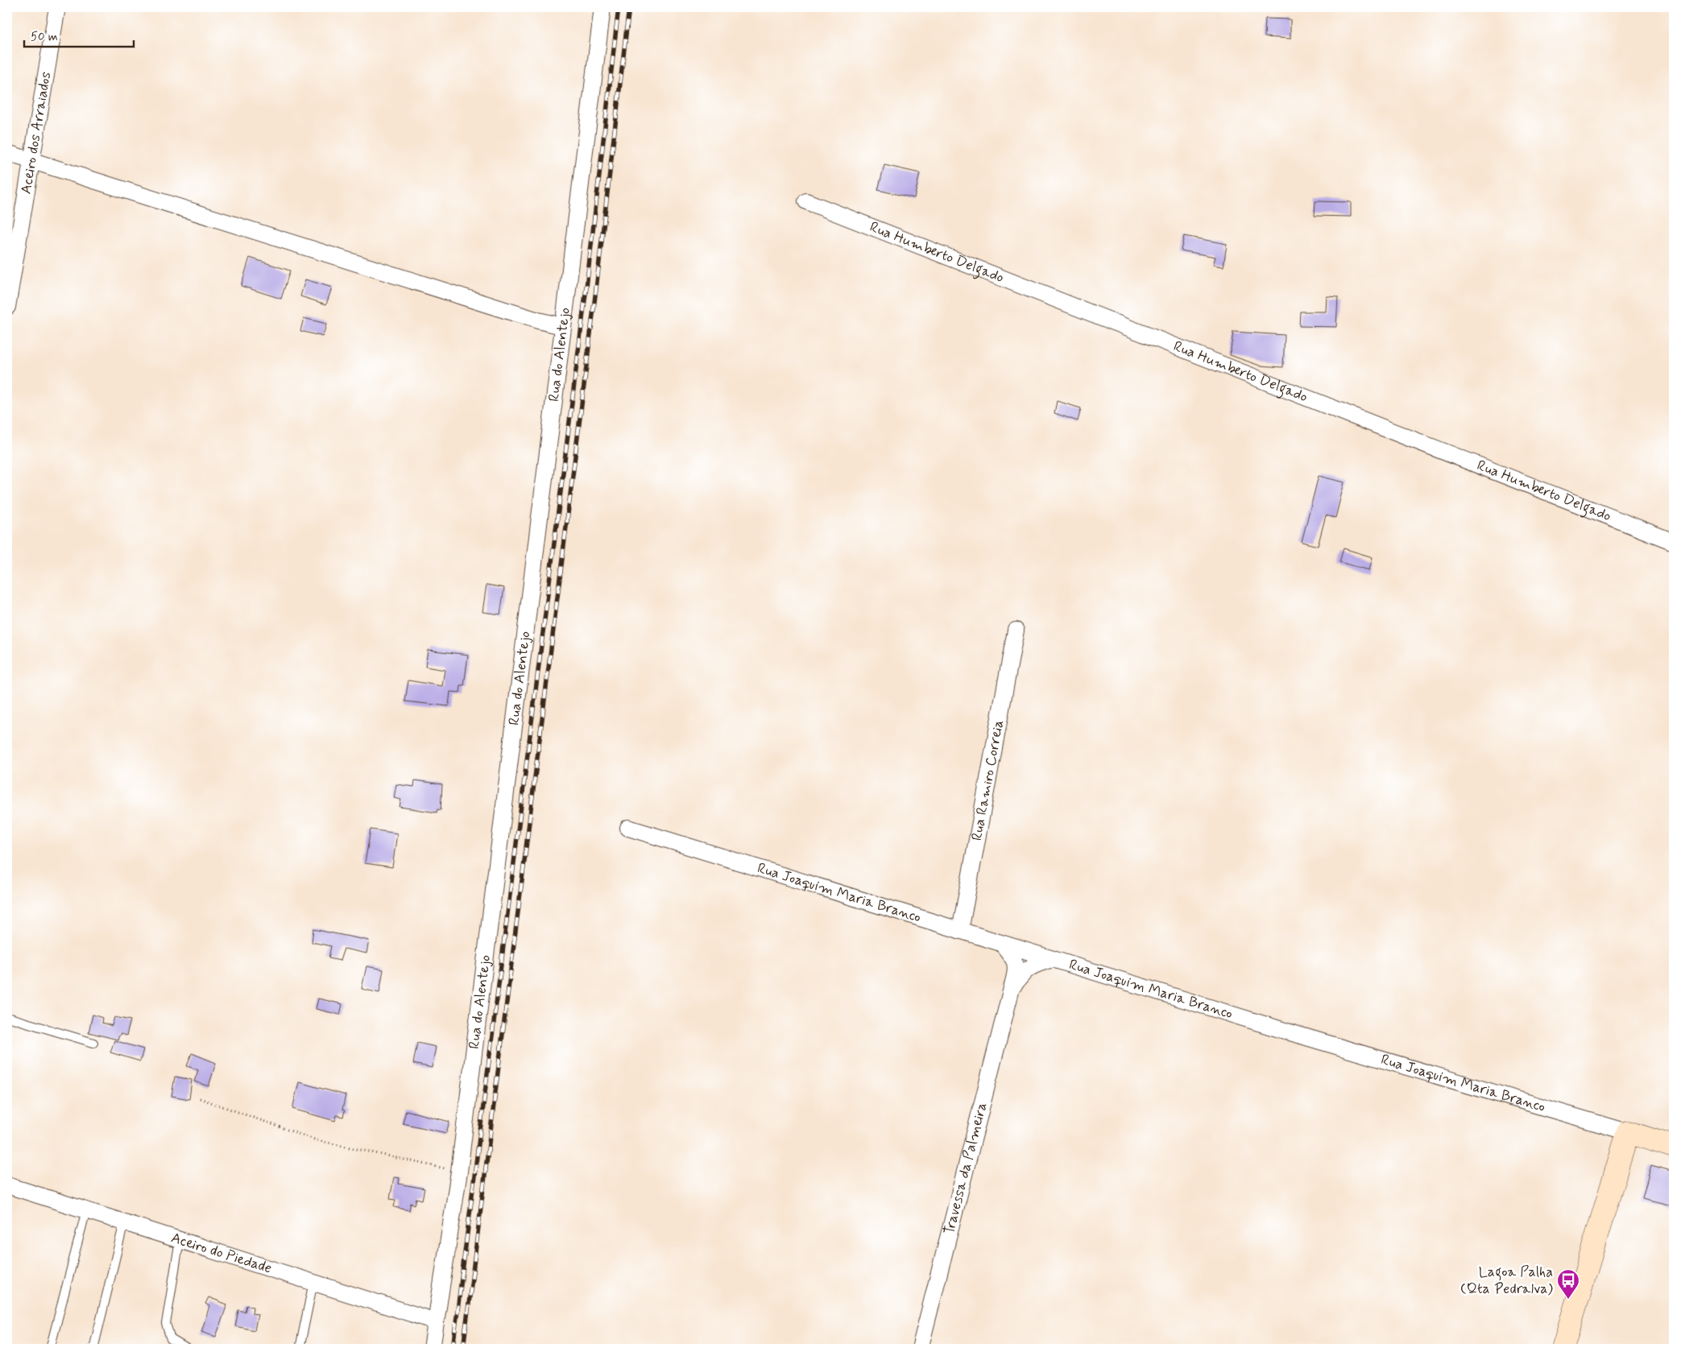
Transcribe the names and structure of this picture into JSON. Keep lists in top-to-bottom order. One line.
{"streets":{"street":["Aceiro dos Arraiados","Rua Humberto Delgado","Rua do Alentejo","Rua Ramiro Correia","Rua Joaquim Maria Branco","Travessa da Palmeira","Aceiro do Piedade"]},"crossings":[["Rua do Alentejo","Aceiro do Piedade"],["Rua Ramiro Correia","Rua Joaquim Maria Branco"],["Rua Joaquim Maria Branco","Travessa da Palmeira"]],"places":{"bus stop":["Lagoa Palha (Qta Pedralva)"]},"scale_bar":"50 m"}
